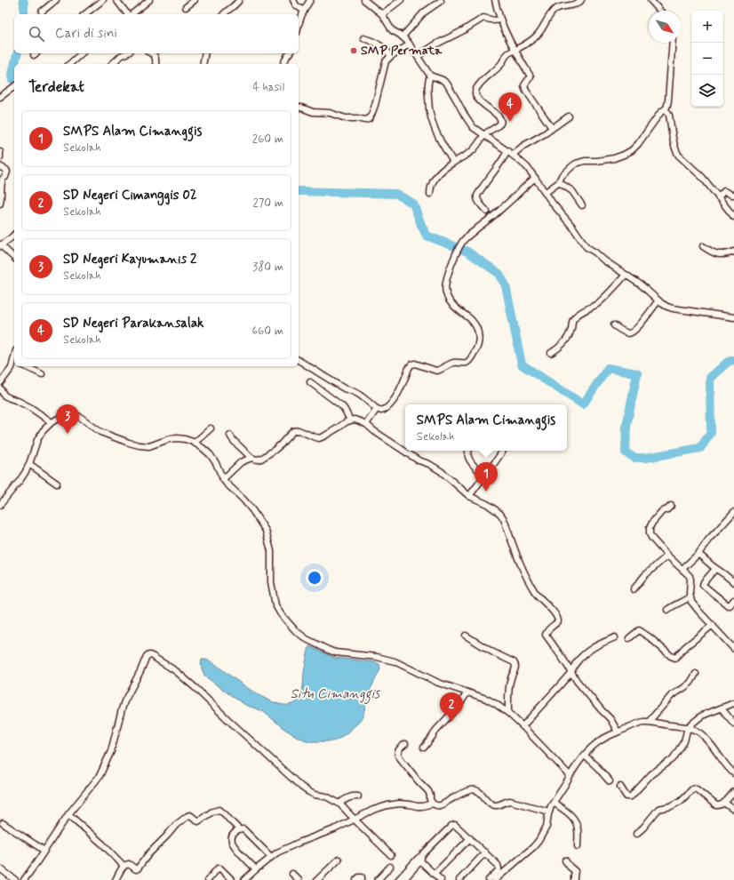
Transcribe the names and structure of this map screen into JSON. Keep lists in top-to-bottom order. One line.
{"water":["Situ Cimanggis"],"places":["SMP Permata"],"north":"bottom right","page":{"map_buttons":["+","−"],"search":"Cari di sini","heading":["Terdekat","4 hasil"],"pins":["4","3","1","2"],"list":[{"mark":"1","name":"SMPS Alam Cimanggis","note":"Sekolah","value":"260 m"},{"mark":"2","name":"SD Negeri Cimanggis 02","note":"Sekolah","value":"270 m"},{"mark":"3","name":"SD Negeri Kayumanis 2","note":"Sekolah","value":"380 m"},{"mark":"4","name":"SD Negeri Parakansalak","note":"Sekolah","value":"660 m"}],"popup":["SMPS Alam Cimanggis","Sekolah"]}}
